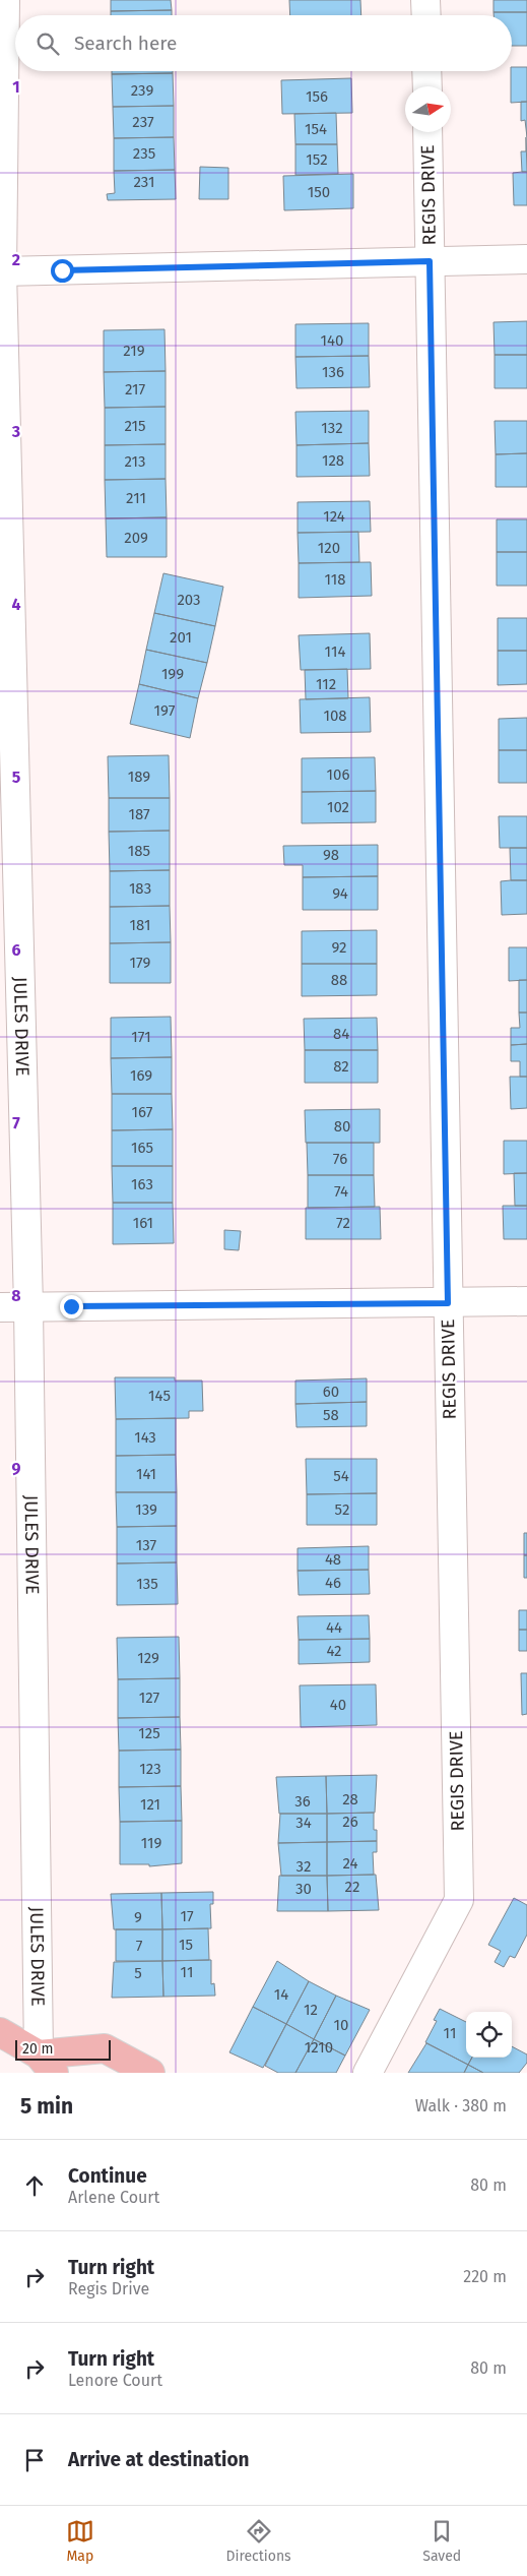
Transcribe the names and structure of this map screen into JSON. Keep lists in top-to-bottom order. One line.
{"streets":{"street":["REGIS DRIVE","JULES DRIVE"]},"house_numbers":["239","156","237","154","235","152","231","150","140","219","136","217","215","132","128","213","211","124","209","120","118","203","201","114","199","112","197","108","106","189","102","187","185","98","183","94","181","92","179","88","84","171","82","169","167","80","165","76","163","74","161","72","60","145","58","143","141","54","139","52","137","48","46","135","44","42","129","127","40","125","123","28","36","121","26","34","119","24","32","22","30","17","9","15","7","11","5","14","12","10","11","1210"],"scale_bar":"20 m","north":"right","page":{"search":"Search here","scale":"20 m","heading":["5 min","Walk · 380 m"],"list":[["Continue","Arlene Court","80 m"],["Turn right","Regis Drive","220 m"],["Turn right","Lenore Court","80 m"],"Arrive at destination"],"nav":["Map","Directions","Saved"]},"grid":{"rows":["1","2","3","4","5","6","7","8","9"]}}
